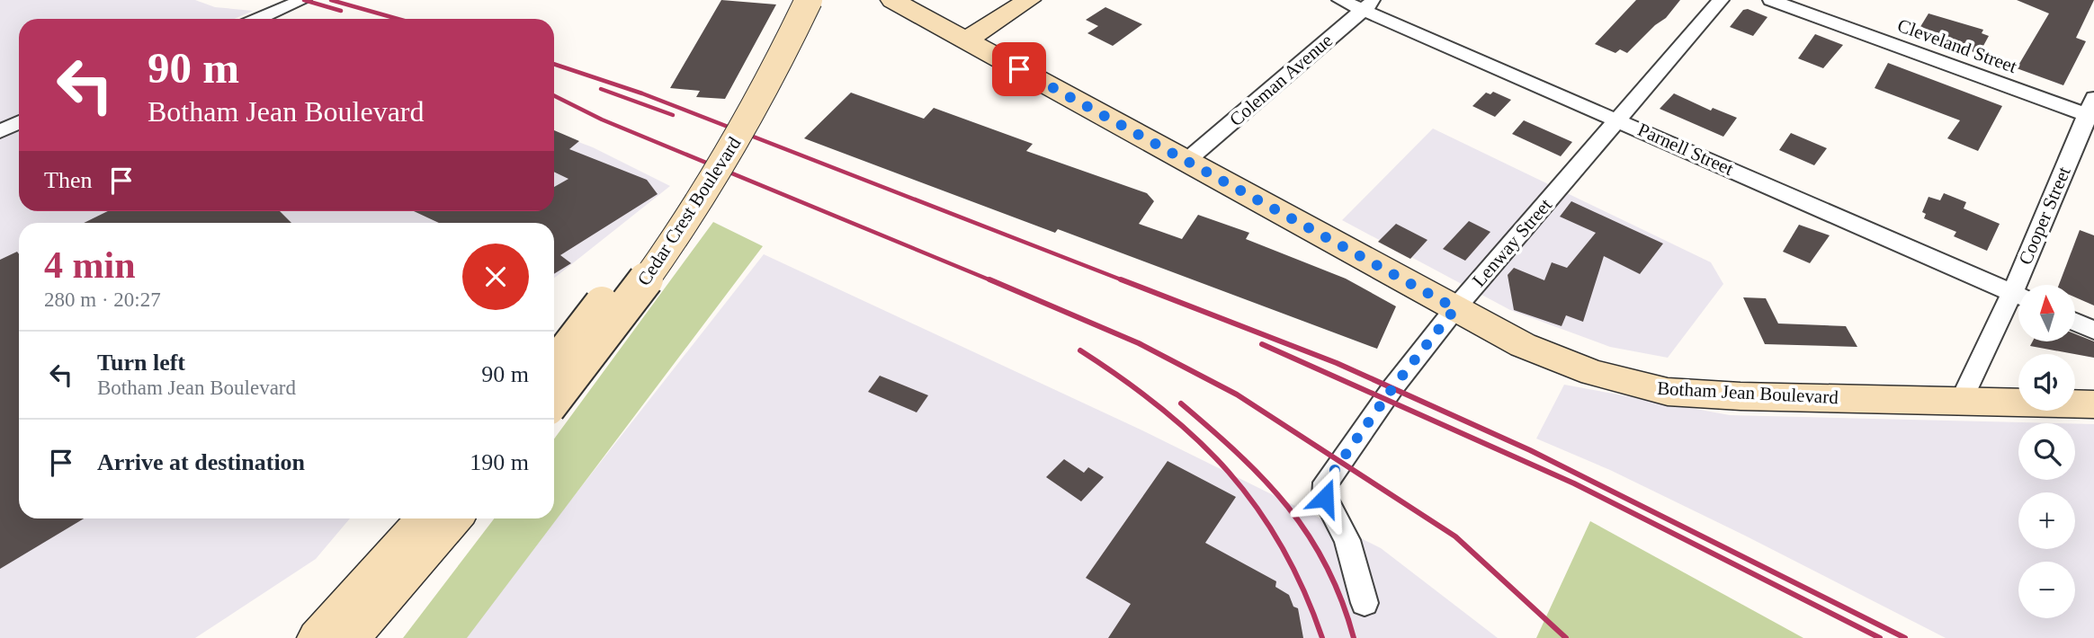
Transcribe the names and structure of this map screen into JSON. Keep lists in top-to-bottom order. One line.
{"streets":{"main road":["Cedar Crest Boulevard","Botham Jean Boulevard"],"street":["Cleveland Street","Coleman Avenue","Parnell Street","Cooper Street","Lenway Street"]},"crossings":[["Cleveland Street","Cooper Street"],["Coleman Avenue","Parnell Street"],["Coleman Avenue","Botham Jean Boulevard"],["Parnell Street","Lenway Street"],["Cooper Street","Botham Jean Boulevard"],["Lenway Street","Botham Jean Boulevard"]],"north":"top","page":{"turn":["90 m","Botham Jean Boulevard"],"then":"Then","heading":["4 min","280 m · 20:27"],"map_buttons":["+","−"],"list":[{"name":"Turn left","note":"Botham Jean Boulevard","value":"90 m"},{"name":"Arrive at destination","value":"190 m"}]}}
